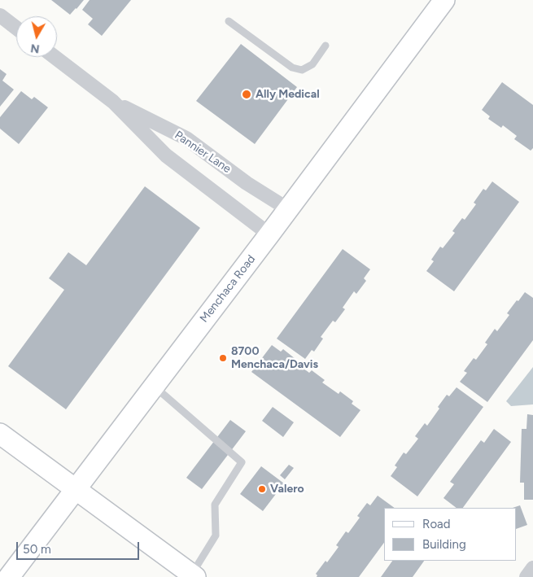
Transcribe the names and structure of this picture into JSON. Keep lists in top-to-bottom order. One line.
{"streets":{"main road":["Menchaca Road"],"street":["Pannier Lane"]},"crossings":[["Pannier Lane","Menchaca Road"]],"places":["Ally Medical","8700 Menchaca/Davis","Valero"],"legend":["Road","Building"],"scale_bar":"50 m","north":"bottom"}
